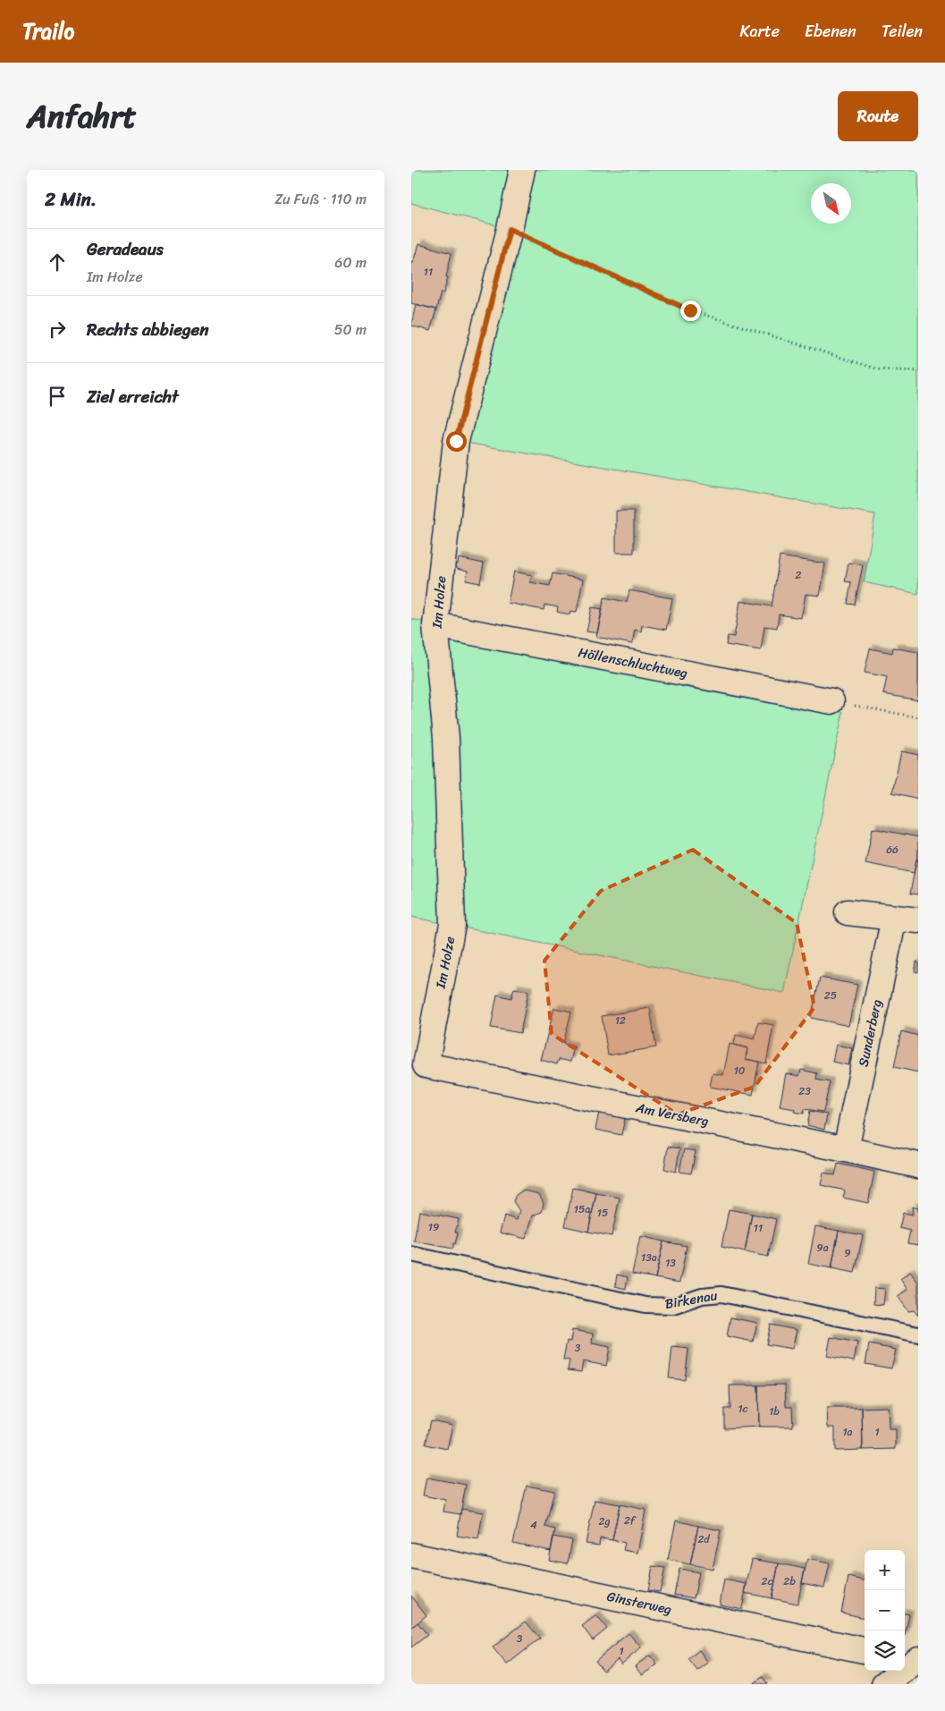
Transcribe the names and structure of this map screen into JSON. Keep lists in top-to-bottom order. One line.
{"streets":{"street":["Im Holze","Höllenschluchtweg","Sunderberg","Am Versberg","Ginsterweg"],"lane":["Birkenau"]},"crossings":[["Im Holze","Höllenschluchtweg"],["Im Holze","Am Versberg"],["Sunderberg","Am Versberg"]],"house_numbers":["11","2","66","25","12","10","23","15a","15","19","11","9a","9","13a","13","3","1c","1b","1a","1","2f","2g","4","2d","2c","2b","3","1"],"north":"bottom right","page":{"header":"Trailo","nav":["Karte","Ebenen","Teilen"],"title":"Anfahrt","buttons":"Route","heading":["2 Min.","Zu Fuß · 110 m"],"list":[["Geradeaus","Im Holze","60 m"],["Rechts abbiegen","50 m"],"Ziel erreicht"],"map_buttons":["+","−"]}}
